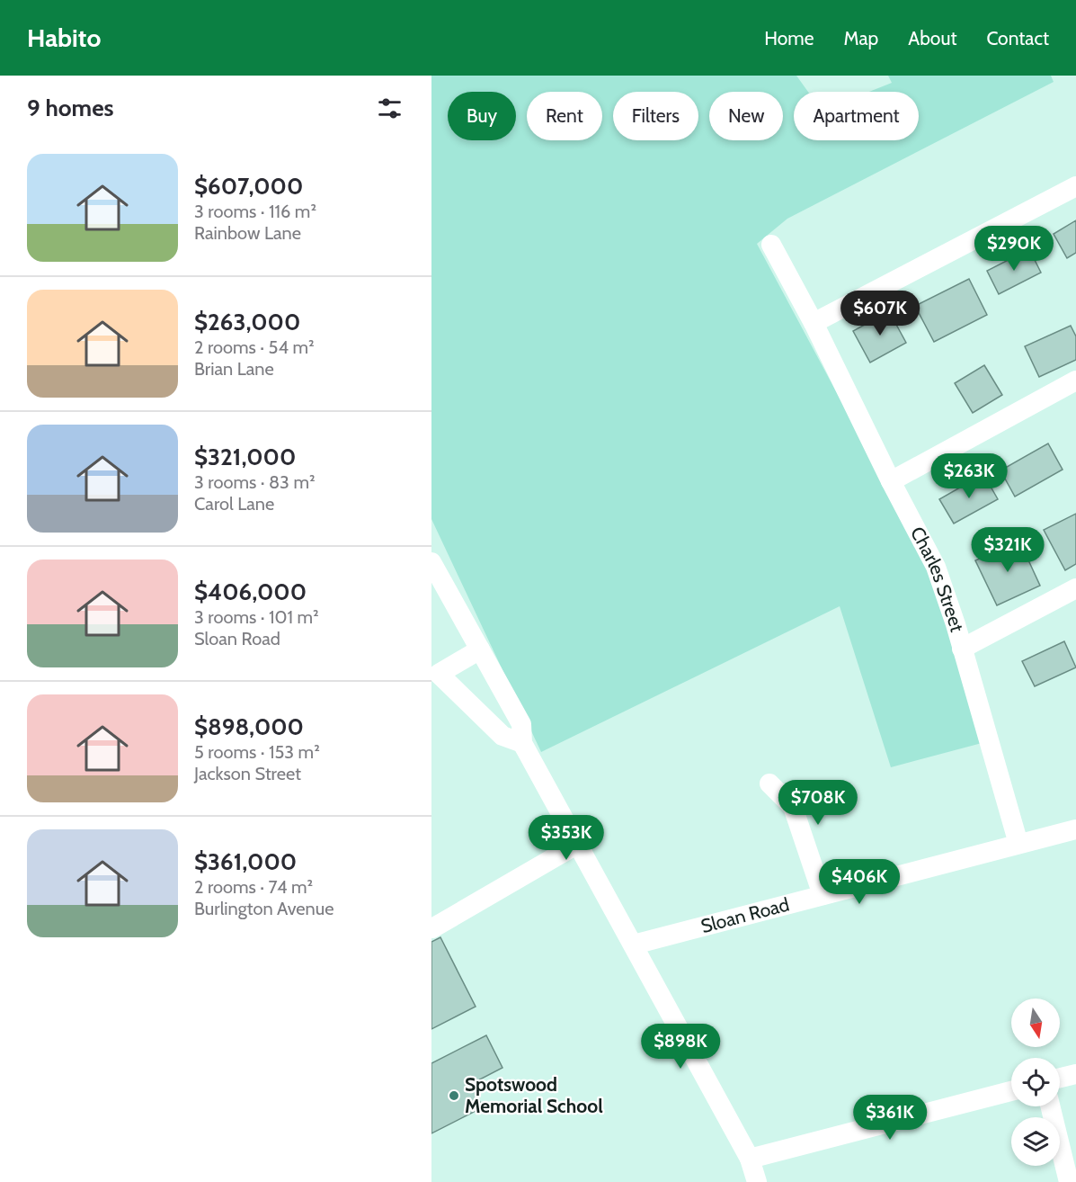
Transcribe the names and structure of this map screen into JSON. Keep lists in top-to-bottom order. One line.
{"streets":{"street":["Charles Street","Sloan Road"]},"crossings":[["Charles Street","Sloan Road"]],"places":["Spotswood Memorial School"],"north":"bottom","page":{"header":"Habito","nav":["Home","Map","About","Contact"],"heading":"9 homes","chip":["Buy","Rent","Filters","New","Apartment"],"list":[{"name":"$607,000","note":"3 rooms · 116 m² · Rainbow Lane"},{"name":"$263,000","note":"2 rooms · 54 m² · Brian Lane"},{"name":"$321,000","note":"3 rooms · 83 m² · Carol Lane"},{"name":"$406,000","note":"3 rooms · 101 m² · Sloan Road"},{"name":"$898,000","note":"5 rooms · 153 m² · Jackson Street"},{"name":"$361,000","note":"2 rooms · 74 m² · Burlington Avenue"}],"price":["$290K","$607K","$263K","$321K","$708K","$353K","$406K","$898K","$361K"]}}
